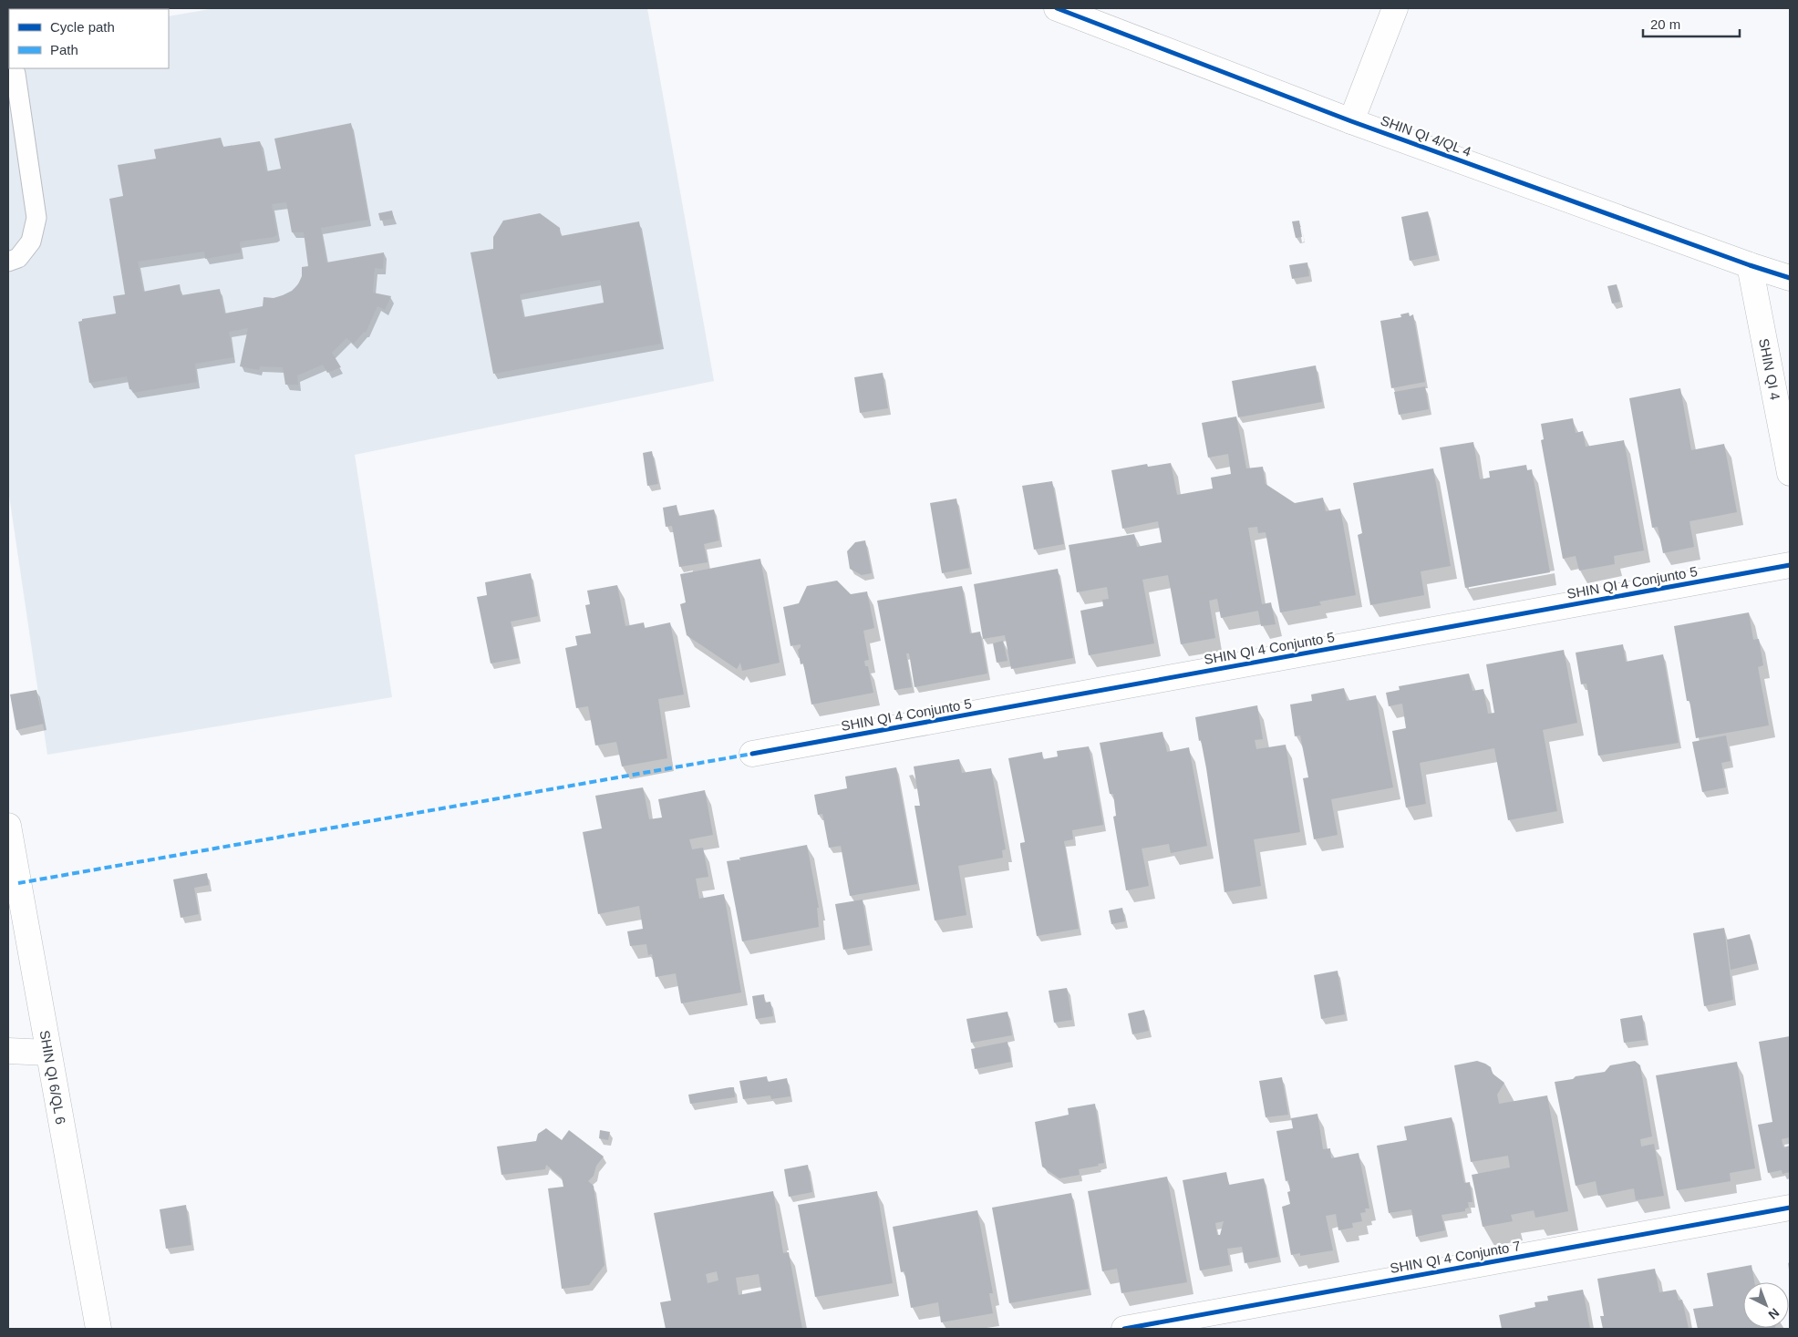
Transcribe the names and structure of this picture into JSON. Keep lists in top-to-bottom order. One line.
{"streets":{"street":["SHIN QI 4/QL 4","SHIN QI 4","SHIN QI 4 Conjunto 5","SHIN QI 6/QL 6","SHIN QI 4 Conjunto 7"]},"crossings":[["SHIN QI 4/QL 4","SHIN QI 4"]],"legend":["Cycle path","Path"],"scale_bar":"20 m","north":"bottom right"}
